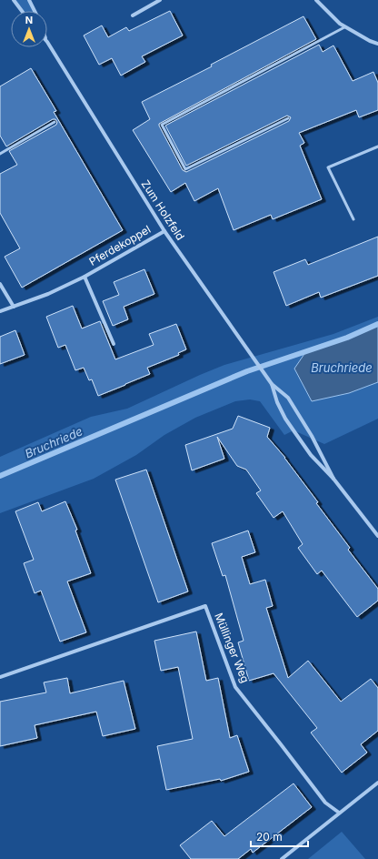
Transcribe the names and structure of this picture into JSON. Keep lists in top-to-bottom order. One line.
{"streets":{"street":["Zum Holzfeld","Pferdekoppel","Müllinger Weg"]},"crossings":[["Zum Holzfeld","Pferdekoppel"]],"water":["Bruchriede"],"scale_bar":"20 m","north":"top"}
